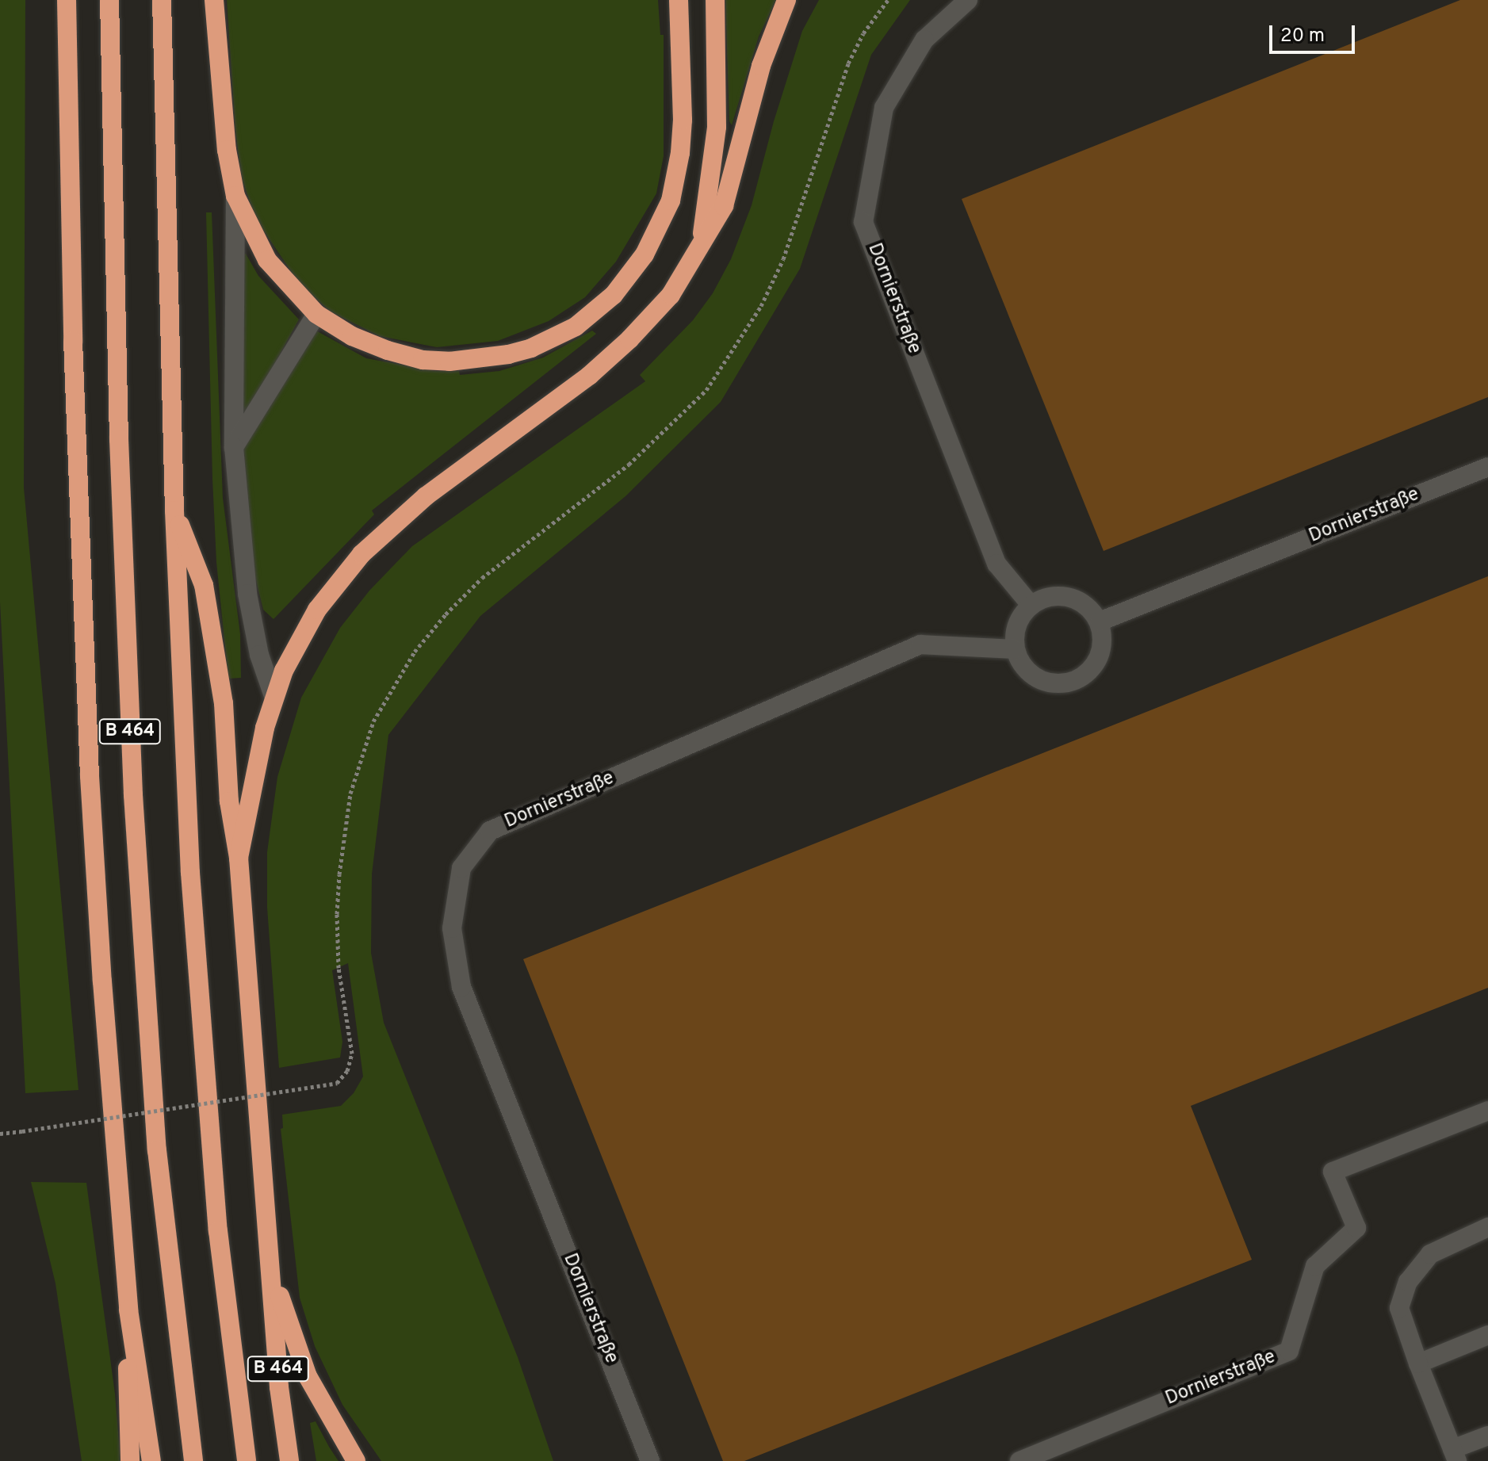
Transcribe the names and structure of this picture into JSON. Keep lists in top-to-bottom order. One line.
{"streets":{"highway":["B 464"],"lane":["Dornierstraße"]},"scale_bar":"20 m"}
